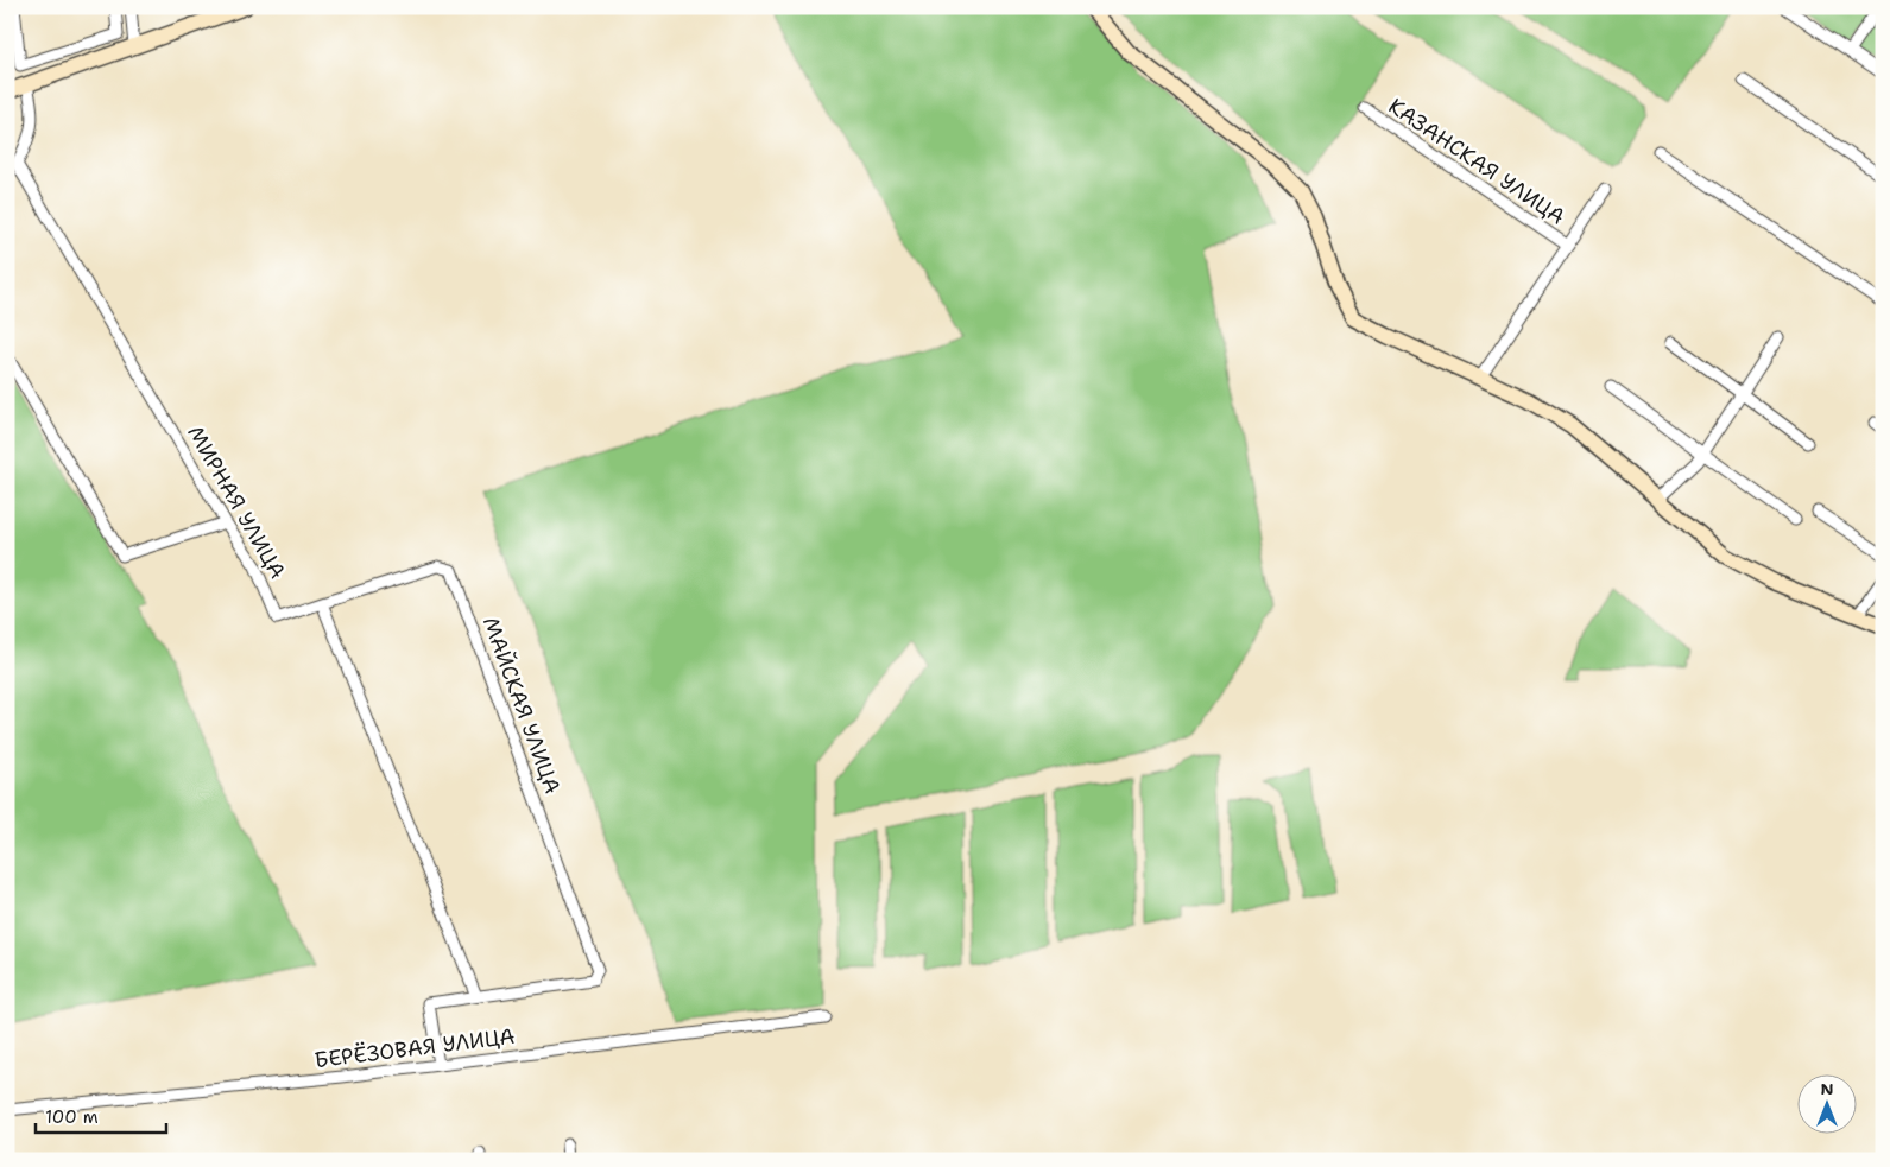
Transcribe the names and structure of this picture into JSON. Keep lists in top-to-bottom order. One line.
{"streets":{"street":["КАЗАНСКАЯ УЛИЦА","МИРНАЯ УЛИЦА","МАЙСКАЯ УЛИЦА","БЕРЁЗОВАЯ УЛИЦА"]},"crossings":[["МИРНАЯ УЛИЦА","МАЙСКАЯ УЛИЦА"]],"scale_bar":"100 m","north":"top"}
